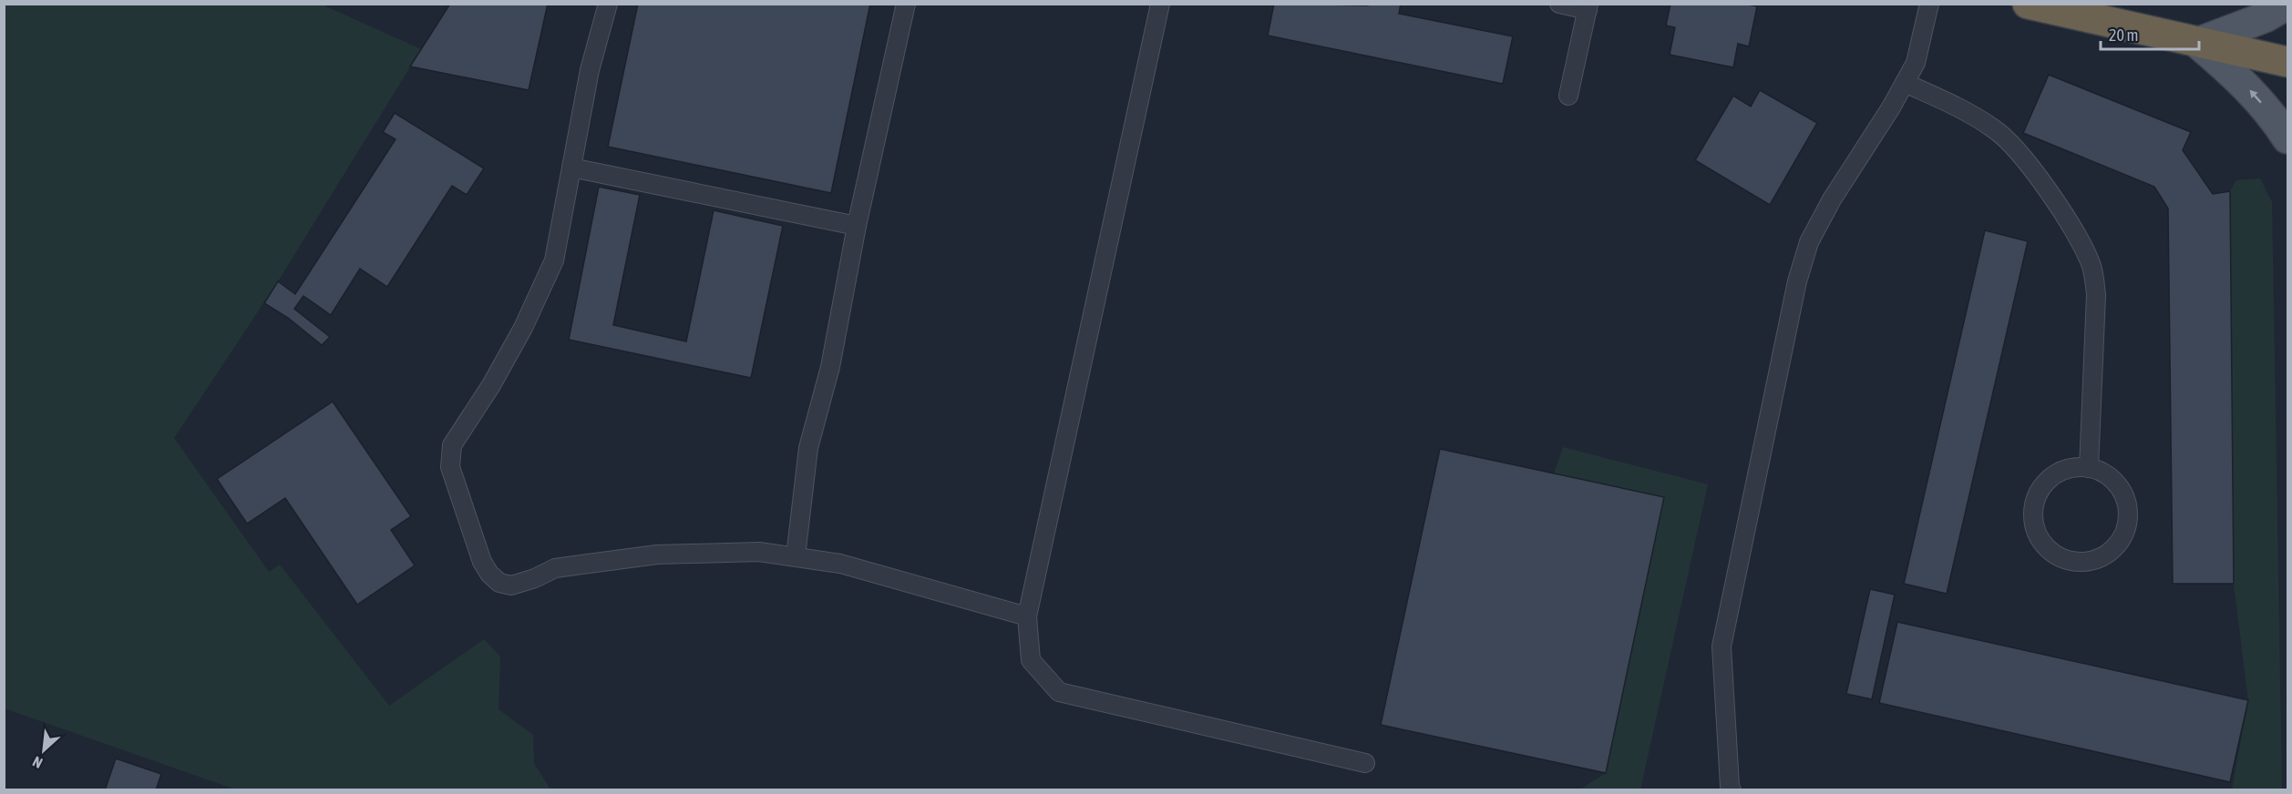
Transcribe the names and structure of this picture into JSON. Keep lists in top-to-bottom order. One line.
{"scale_bar":"20 m","north":"bottom left"}
